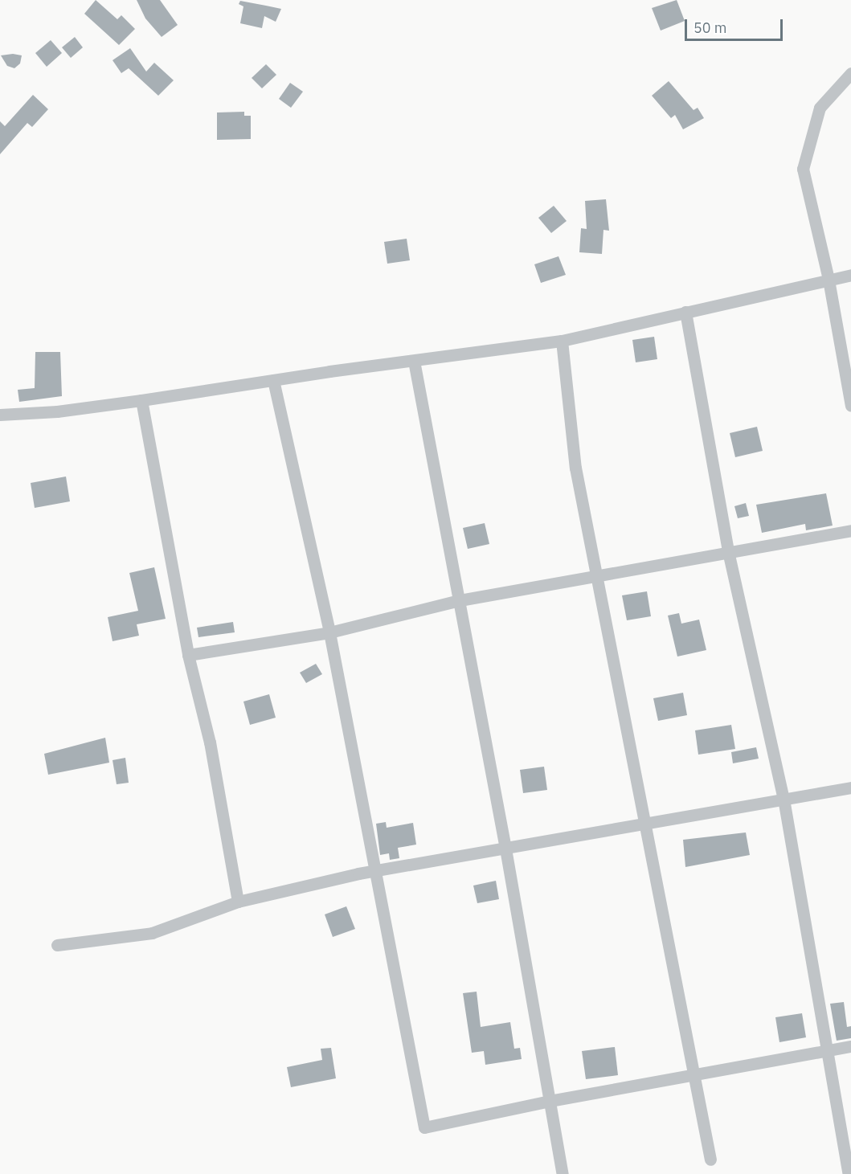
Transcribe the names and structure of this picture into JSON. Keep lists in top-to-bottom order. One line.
{"scale_bar":"50 m"}
